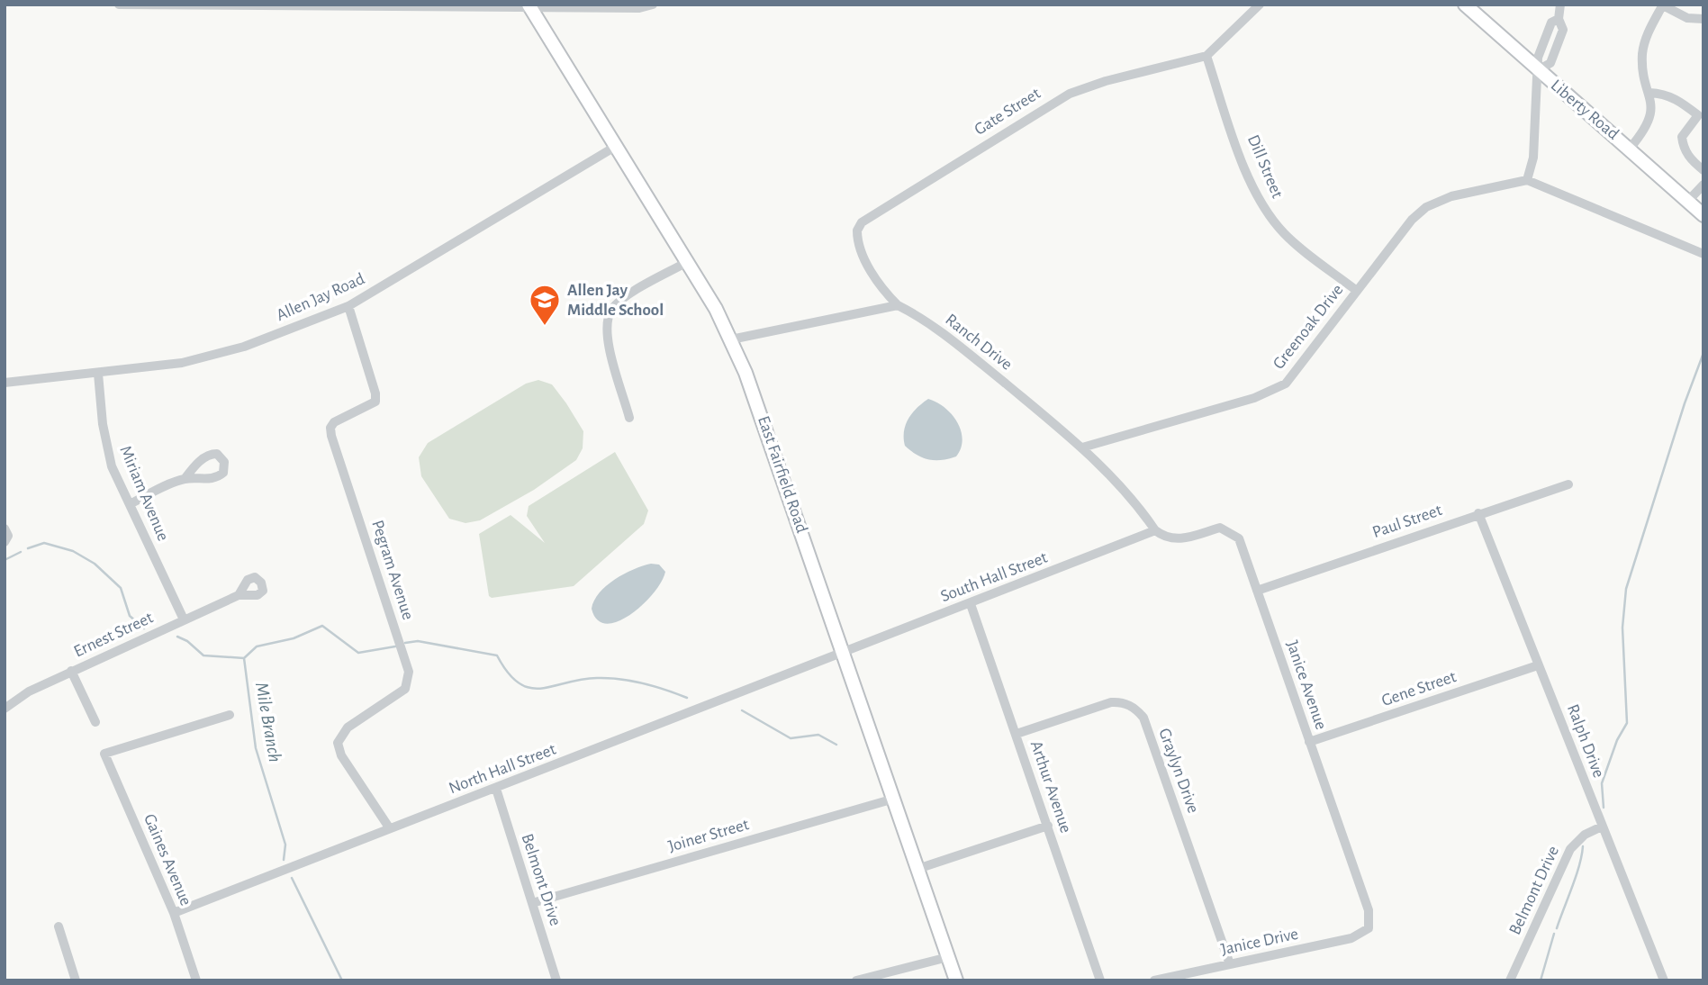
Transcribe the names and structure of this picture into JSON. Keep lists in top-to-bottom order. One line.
{"streets":{"main road":["Liberty Road","East Fairfield Road"],"street":["Gate Street","Dill Street","Allen Jay Road","Greenoak Drive","Ranch Drive","Miriam Avenue","Paul Street","Pegram Avenue","South Hall Street","Ernest Street","Janice Avenue","Gene Street","Ralph Drive","North Hall Street","Graylyn Drive","Arthur Avenue","Joiner Street","Gaines Avenue","Belmont Drive","Janice Drive"]},"crossings":[["Gate Street","Dill Street"],["Gate Street","Ranch Drive"],["Dill Street","Greenoak Drive"],["Allen Jay Road","East Fairfield Road"],["Allen Jay Road","Miriam Avenue"],["Allen Jay Road","Pegram Avenue"],["Greenoak Drive","Ranch Drive"],["Ranch Drive","South Hall Street"],["Ranch Drive","Janice Avenue"],["East Fairfield Road","South Hall Street"],["East Fairfield Road","North Hall Street"],["East Fairfield Road","Joiner Street"],["Miriam Avenue","Ernest Street"],["Paul Street","Janice Avenue"],["Paul Street","Ralph Drive"],["Pegram Avenue","North Hall Street"],["South Hall Street","Janice Avenue"],["South Hall Street","North Hall Street"],["South Hall Street","Arthur Avenue"],["Janice Avenue","Gene Street"],["Janice Avenue","Janice Drive"],["Gene Street","Ralph Drive"],["Ralph Drive","Belmont Drive"],["North Hall Street","Gaines Avenue"],["North Hall Street","Belmont Drive"],["Graylyn Drive","Arthur Avenue"],["Graylyn Drive","Janice Drive"],["Joiner Street","Belmont Drive"]],"water":["Mile Branch"],"places":{"school or university":["Allen Jay Middle School"]}}
